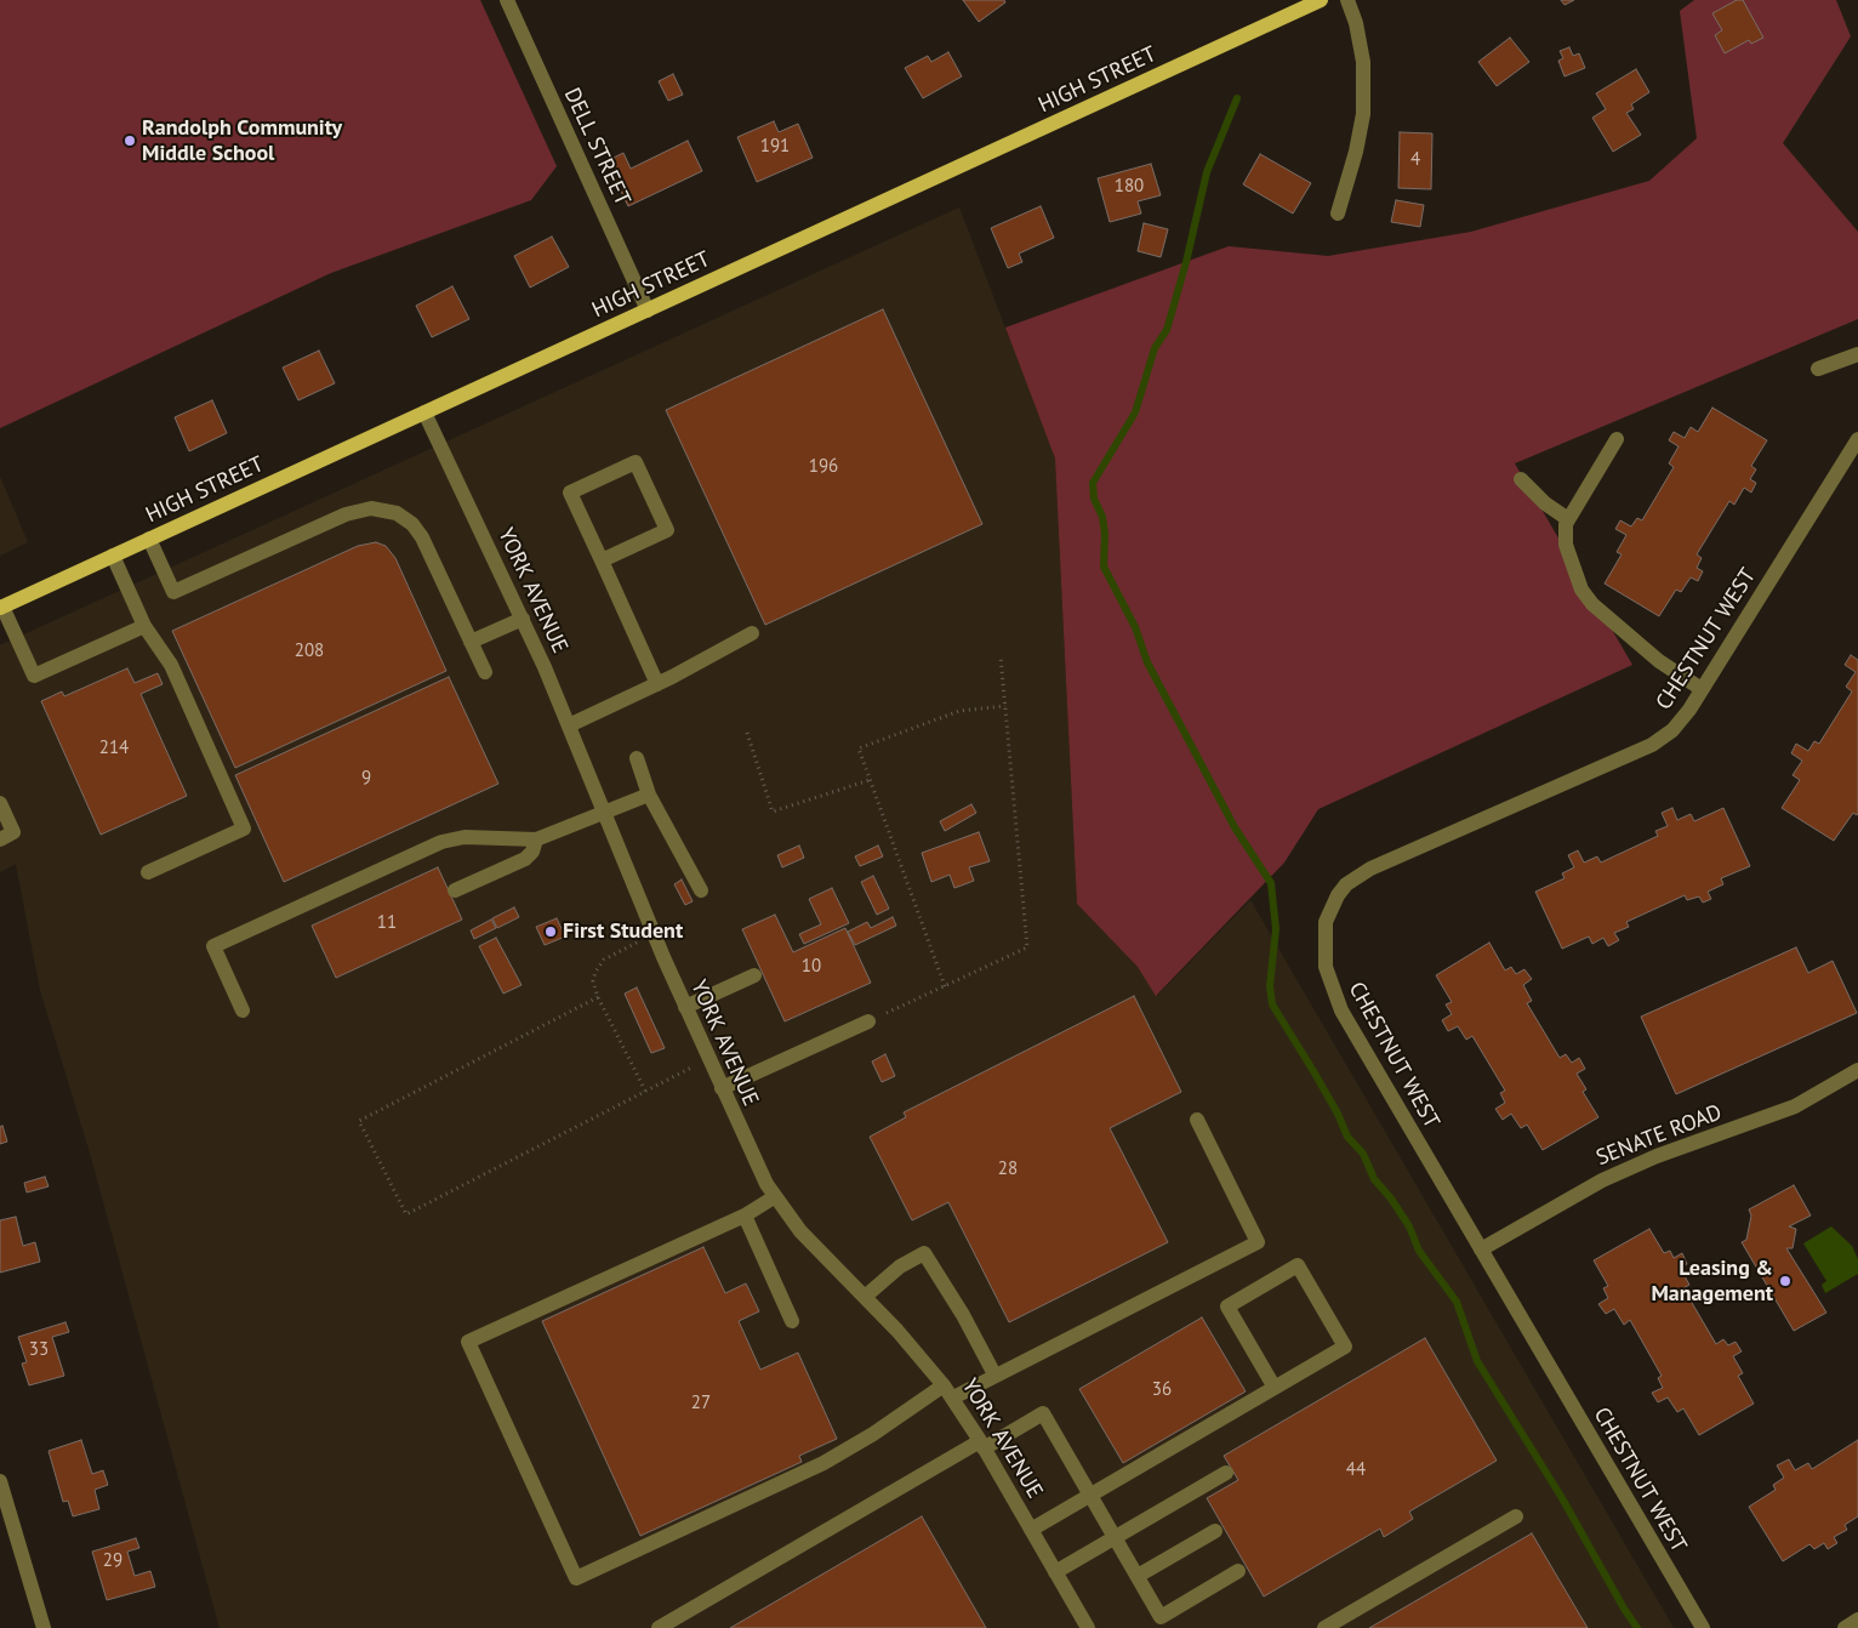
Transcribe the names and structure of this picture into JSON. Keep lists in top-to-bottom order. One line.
{"streets":{"main road":["HIGH STREET"],"street":["DELL STREET","YORK AVENUE","CHESTNUT WEST","SENATE ROAD"]},"crossings":[["HIGH STREET","DELL STREET"],["HIGH STREET","YORK AVENUE"],["CHESTNUT WEST","SENATE ROAD"]],"places":["Randolph Community Middle School","First Student","Leasing & Management"],"house_numbers":["191","4","180","196","208","214","9","11","10","28","33","36","27","44","29"]}
